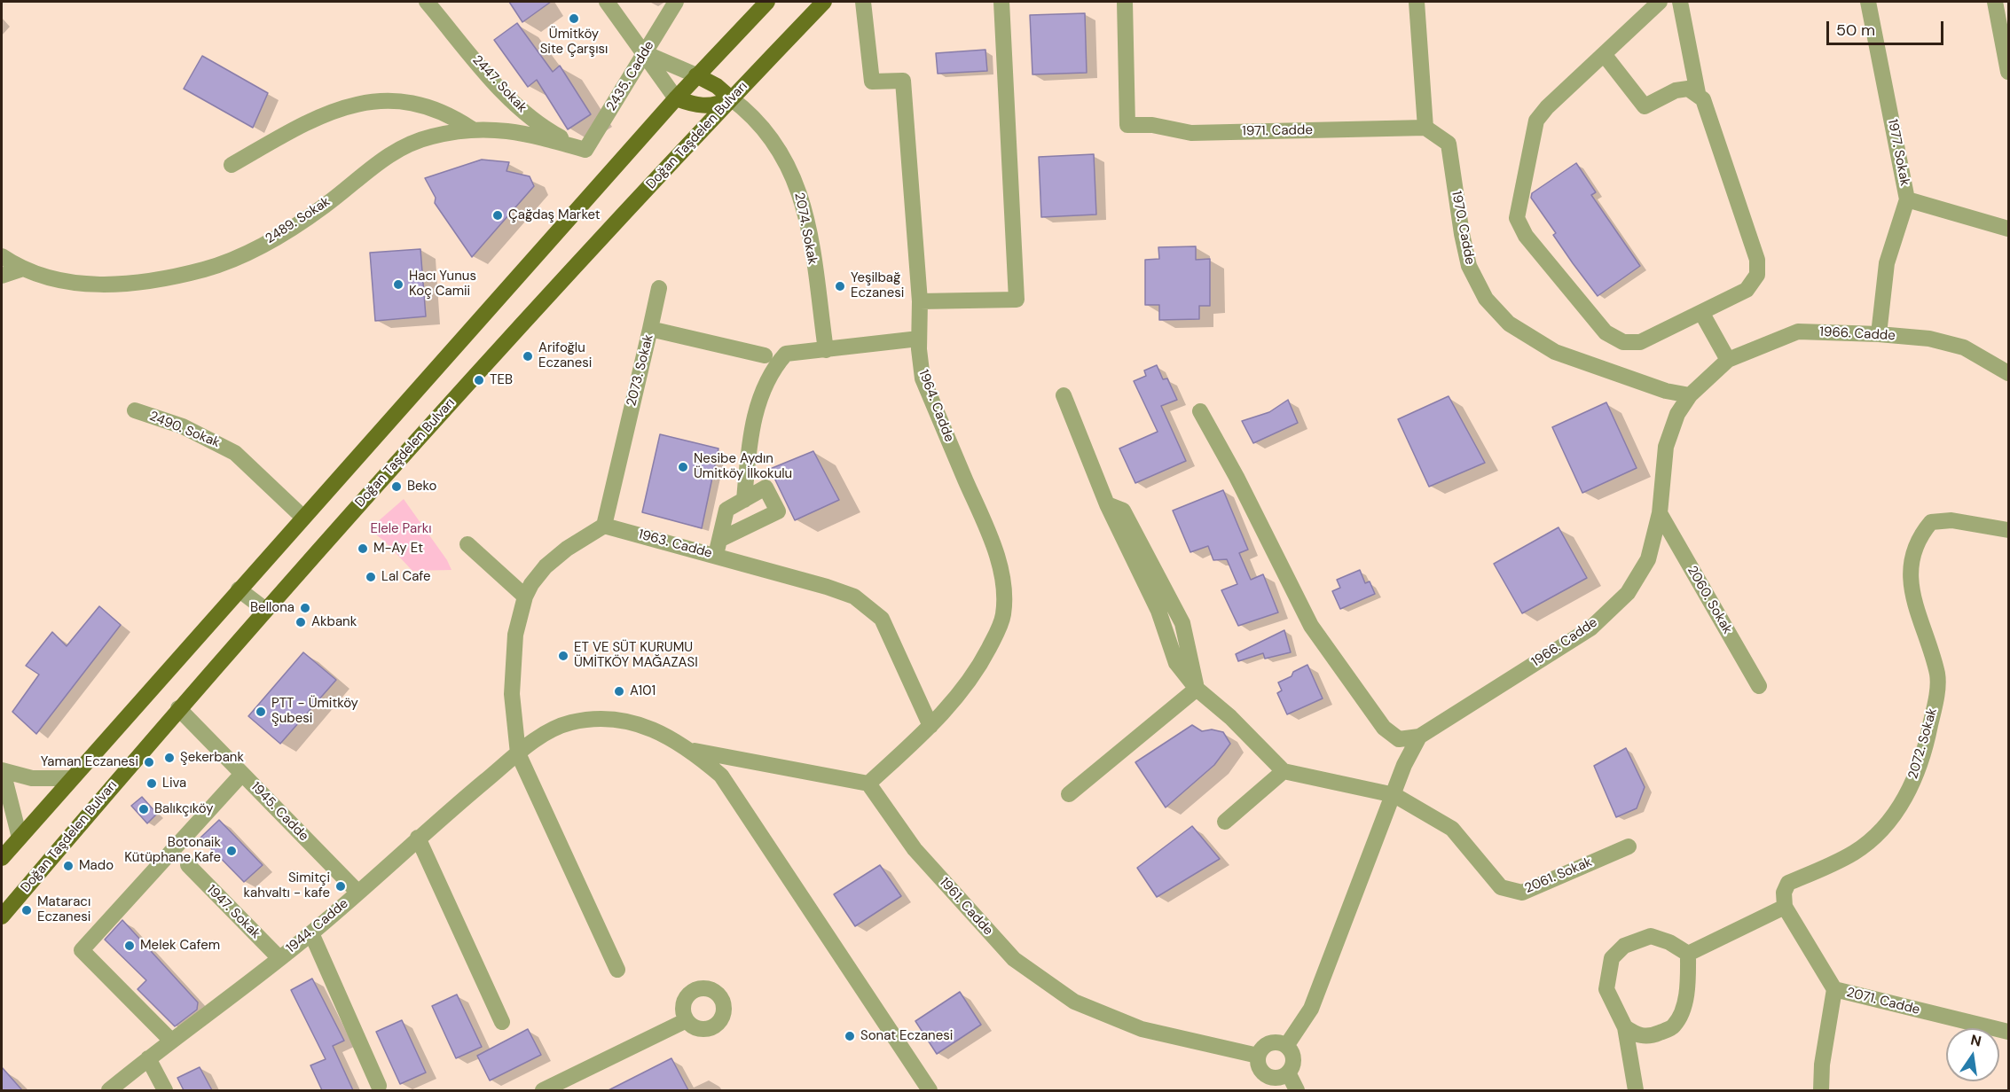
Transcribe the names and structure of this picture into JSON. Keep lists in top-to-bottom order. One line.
{"streets":{"main road":["Doğan Taşdelen Bulvarı"],"street":["2435. Cadde","2447. Sokak","1971. Cadde","1977. Sokak","2489. Sokak","1970. Cadde","2074. Sokak","1966. Cadde","2073. Sokak","1964. Cadde","2490. Sokak","1963. Cadde","2060. Sokak","2072. Sokak","1945. Cadde","2061. Sokak","1961. Cadde","1947. Sokak","1944. Cadde","2071. Cadde"]},"crossings":[["2435. Cadde","2447. Sokak"],["2435. Cadde","2489. Sokak"],["2447. Sokak","2489. Sokak"],["1971. Cadde","1970. Cadde"],["Doğan Taşdelen Bulvarı","2074. Sokak"],["Doğan Taşdelen Bulvarı","1945. Cadde"],["1977. Sokak","1966. Cadde"],["1970. Cadde","1966. Cadde"],["1966. Cadde","2060. Sokak"],["1966. Cadde","2061. Sokak"],["1966. Cadde","1961. Cadde"],["2073. Sokak","1963. Cadde"],["1964. Cadde","1963. Cadde"],["1964. Cadde","1961. Cadde"],["2072. Sokak","2071. Cadde"],["1945. Cadde","1944. Cadde"],["1947. Sokak","1944. Cadde"]],"parks":["Elele Parkı"],"places":["Ümitköy Site Çarşısı","Çağdaş Market","Hacı Yunus Koç Camii","Yeşilbağ Eczanesi","Arifoğlu Eczanesi","TEB","Nesibe Aydın Ümitköy İlkokulu","Beko","M-Ay Et","Lal Cafe","Bellona","Akbank","ET VE SÜT KURUMU ÜMİTKÖY MAĞAZASI","A101","PTT - Ümitköy Şubesi","Şekerbank","Yaman Eczanesi","Liva","Balıkçıköy","Botonaik Kütüphane Kafe","Mado","Simitçi kahvaltı - kafe","Mataracı Eczanesi","Melek Cafem","Sonat Eczanesi"],"scale_bar":"50 m","north":"top"}
